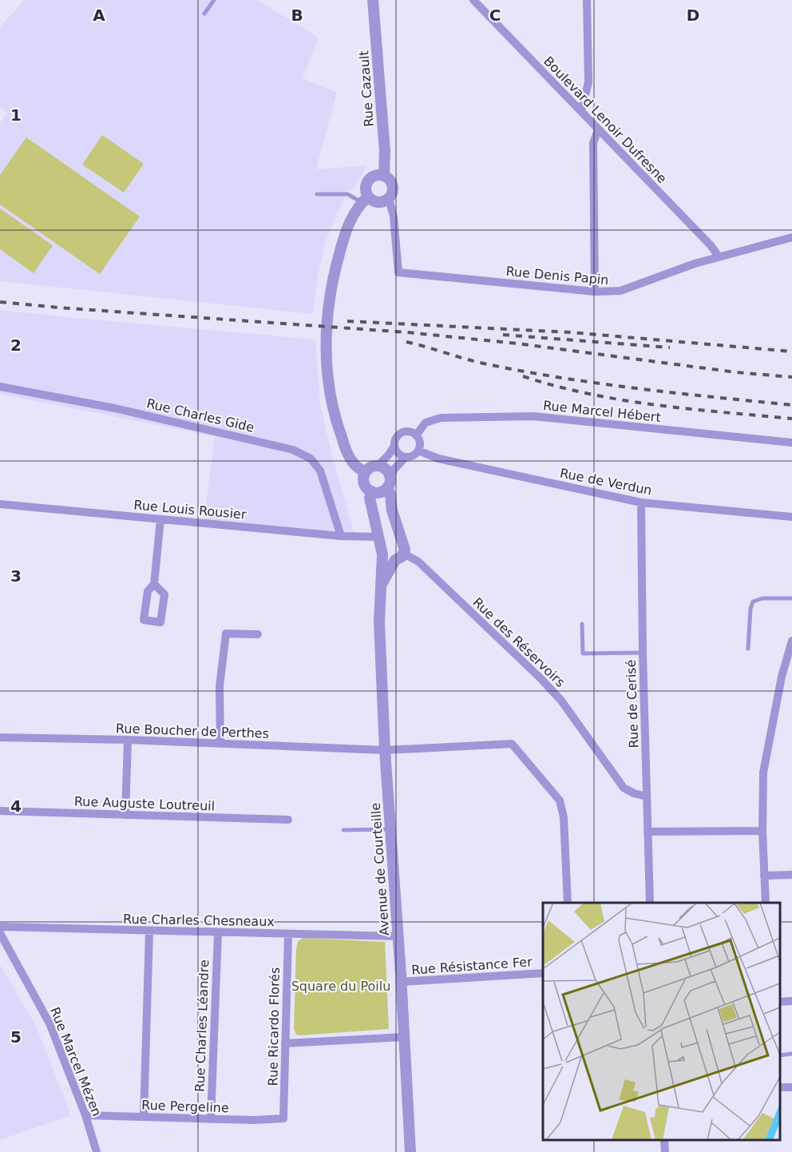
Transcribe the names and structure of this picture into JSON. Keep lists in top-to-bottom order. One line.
{"streets":{"street":["Rue Cazault","Boulevard Lenoir Dufresne","Rue Denis Papin","Rue Marcel Hébert","Rue Charles Gide","Rue de Verdun","Rue Louis Rousier","Rue des Réservoirs","Rue de Cerisé","Rue Boucher de Perthes","Rue Auguste Loutreuil","Avenue de Courteille","Rue Charles Chesneaux","Rue Résistance Fer","Rue Charles Léandre","Rue Ricardo Florés","Rue Marcel Mézen","Rue Pergeline"]},"crossings":[["Rue Cazault","Rue Denis Papin"],["Rue Cazault","Avenue de Courteille"],["Boulevard Lenoir Dufresne","Rue Denis Papin"],["Rue Marcel Hébert","Rue de Verdun"],["Rue Charles Gide","Rue Louis Rousier"],["Rue de Verdun","Rue de Cerisé"],["Rue Louis Rousier","Avenue de Courteille"],["Rue des Réservoirs","Rue de Cerisé"],["Rue des Réservoirs","Avenue de Courteille"],["Rue Boucher de Perthes","Avenue de Courteille"],["Avenue de Courteille","Rue Charles Chesneaux"],["Avenue de Courteille","Rue Résistance Fer"],["Rue Charles Chesneaux","Rue Charles Léandre"],["Rue Charles Chesneaux","Rue Ricardo Florés"],["Rue Charles Léandre","Rue Pergeline"],["Rue Ricardo Florés","Rue Pergeline"],["Rue Marcel Mézen","Rue Pergeline"]],"parks":["Square du Poilu"],"grid":{"columns":["A","B","C","D"],"rows":["1","2","3","4","5"]}}
